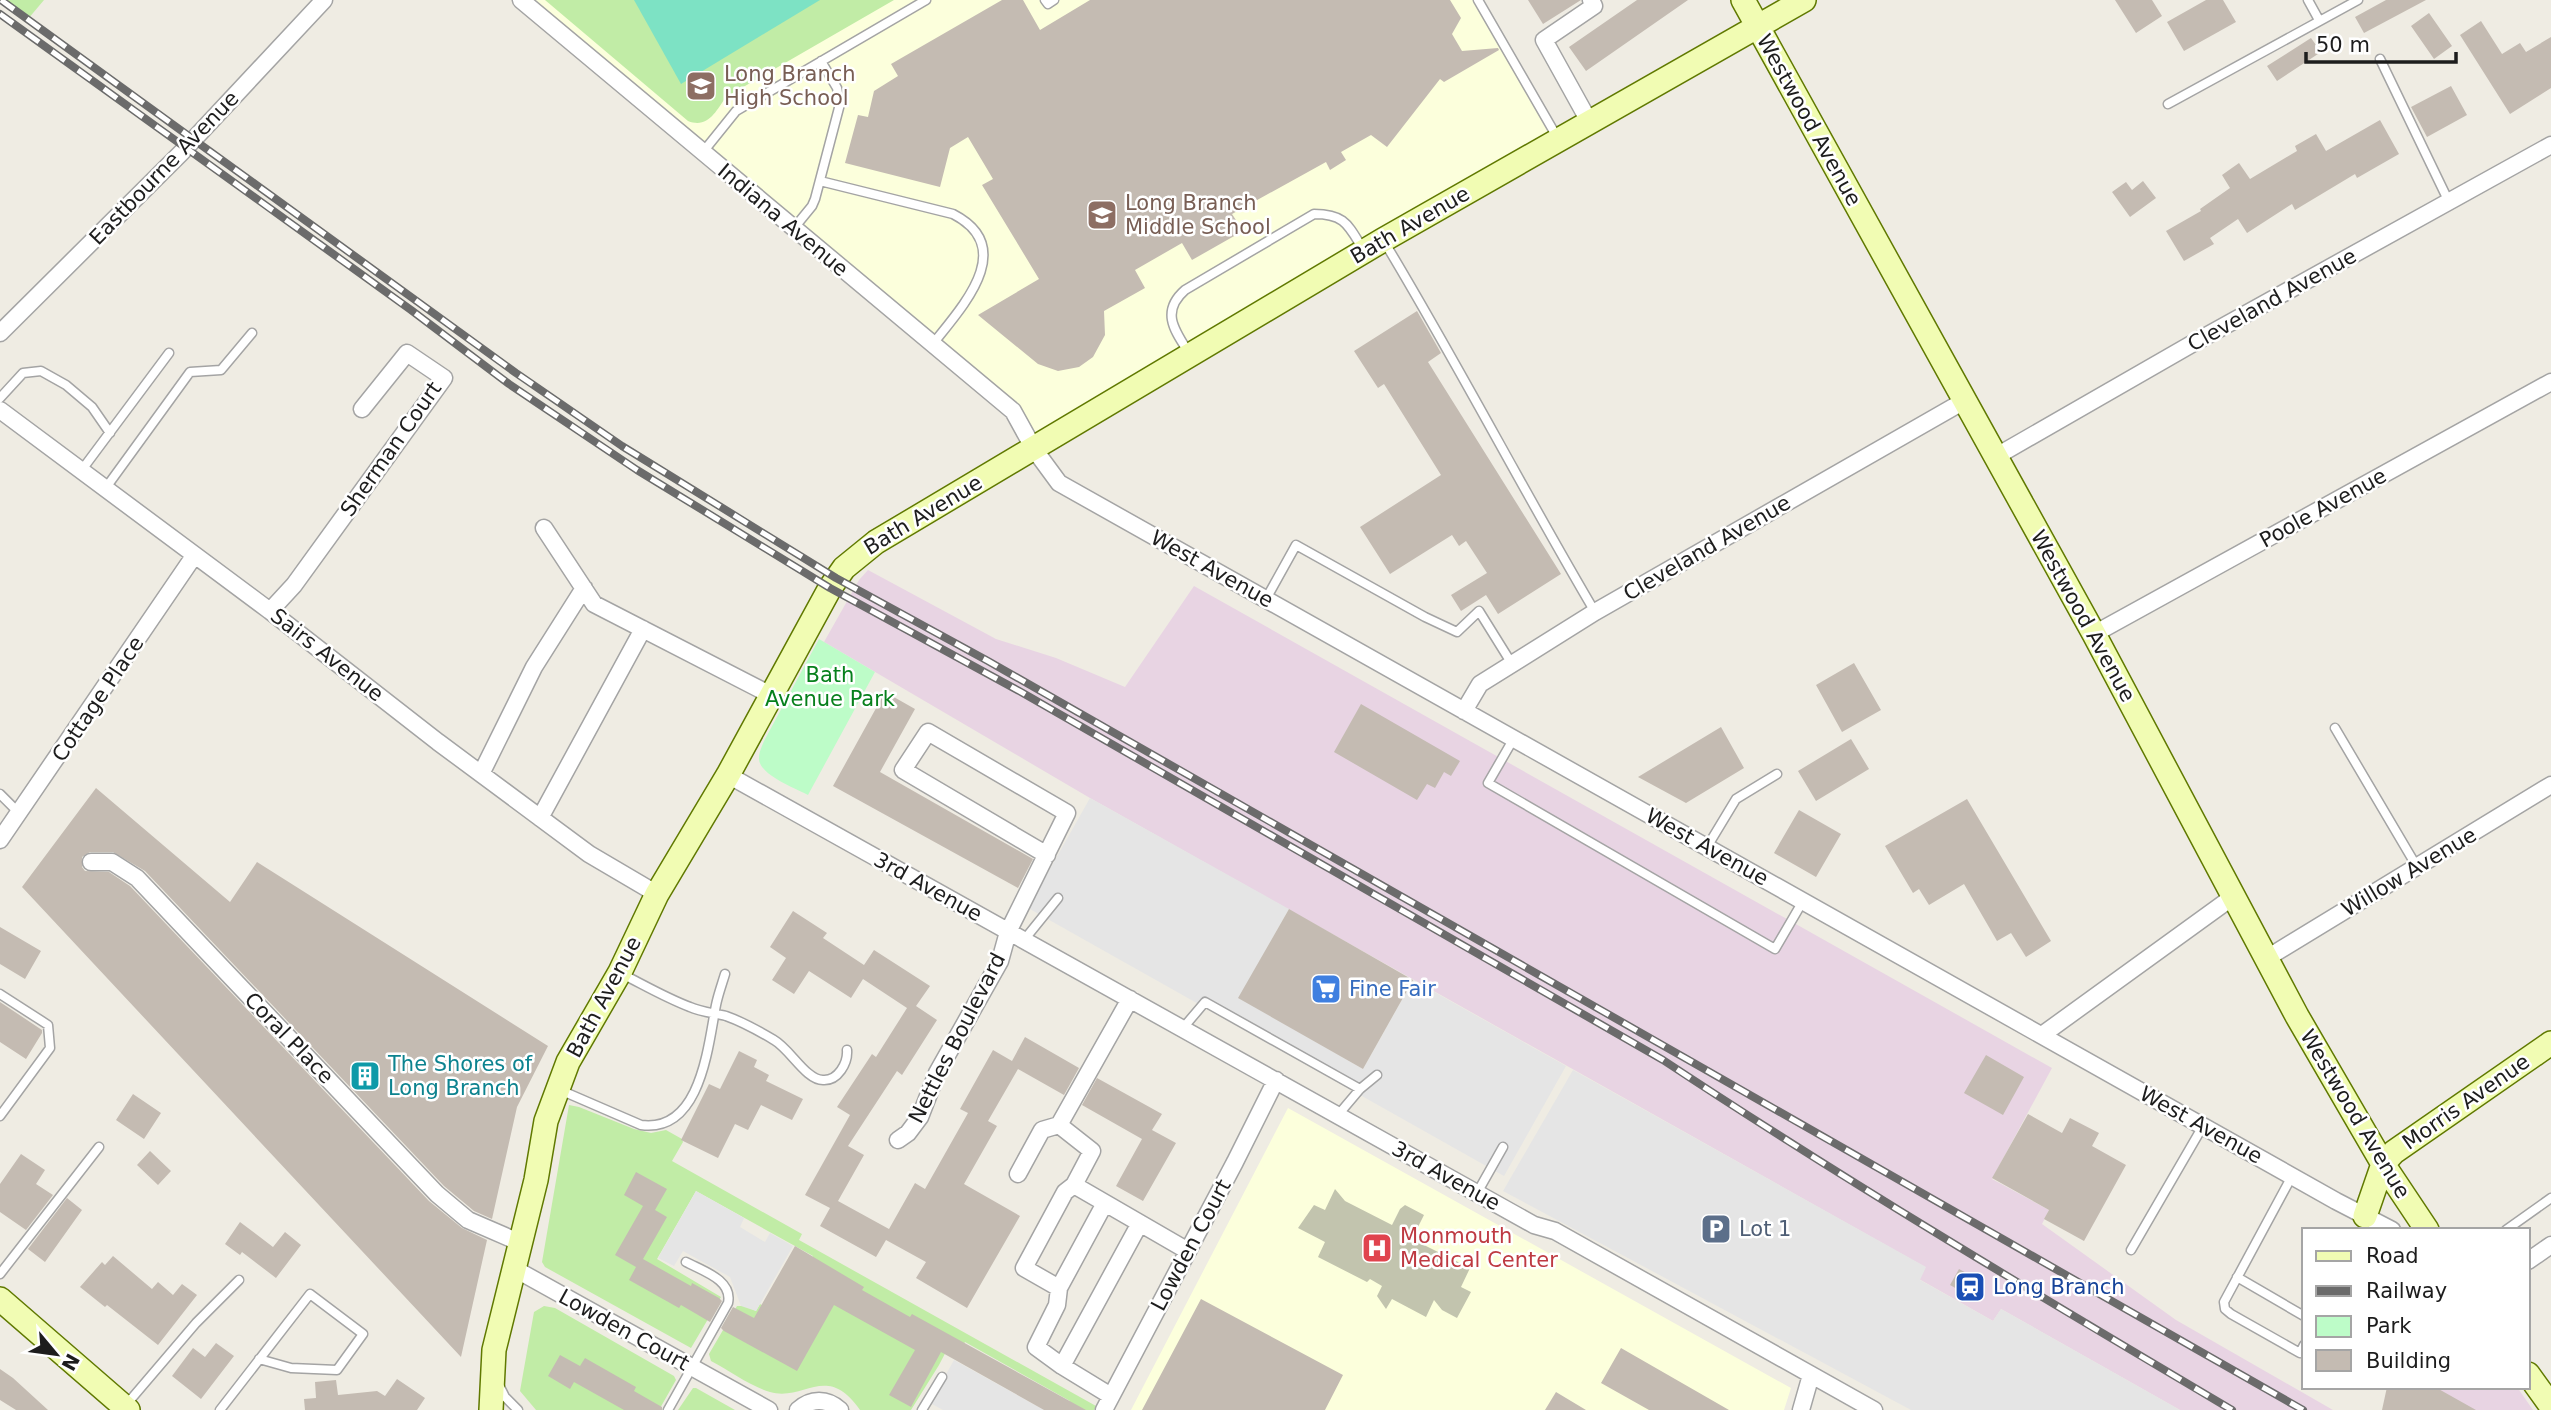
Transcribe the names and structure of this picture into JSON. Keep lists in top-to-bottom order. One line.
{"streets":{"street":["Westwood Avenue","Eastbourne Avenue","Indiana Avenue","Bath Avenue","Cleveland Avenue","Sherman Court","Poole Avenue","West Avenue","Sairs Avenue","Cottage Place","Willow Avenue","3rd Avenue","Coral Place","Nettles Boulevard","Morris Avenue","Lowden Court"]},"crossings":[["Westwood Avenue","Bath Avenue"],["Westwood Avenue","Cleveland Avenue"],["Westwood Avenue","Poole Avenue"],["Westwood Avenue","Willow Avenue"],["Westwood Avenue","Morris Avenue"],["Indiana Avenue","Bath Avenue"],["Indiana Avenue","West Avenue"],["Bath Avenue","West Avenue"],["Bath Avenue","Sairs Avenue"],["Bath Avenue","3rd Avenue"],["Bath Avenue","Coral Place"],["Bath Avenue","Lowden Court"],["Cleveland Avenue","West Avenue"],["Sherman Court","Sairs Avenue"],["Sairs Avenue","Cottage Place"],["3rd Avenue","Nettles Boulevard"],["3rd Avenue","Lowden Court"]],"parks":["Bath Avenue Park"],"places":{"school or university":["Long Branch High School","Long Branch Middle School"],"supermarket":["Fine Fair"],"building":["The Shores of Long Branch"],"parking":["Lot 1"],"hospital":["Monmouth Medical Center"],"station":["Long Branch"]},"legend":["Road","Railway","Park","Building"],"scale_bar":"50 m","north":"bottom right"}
